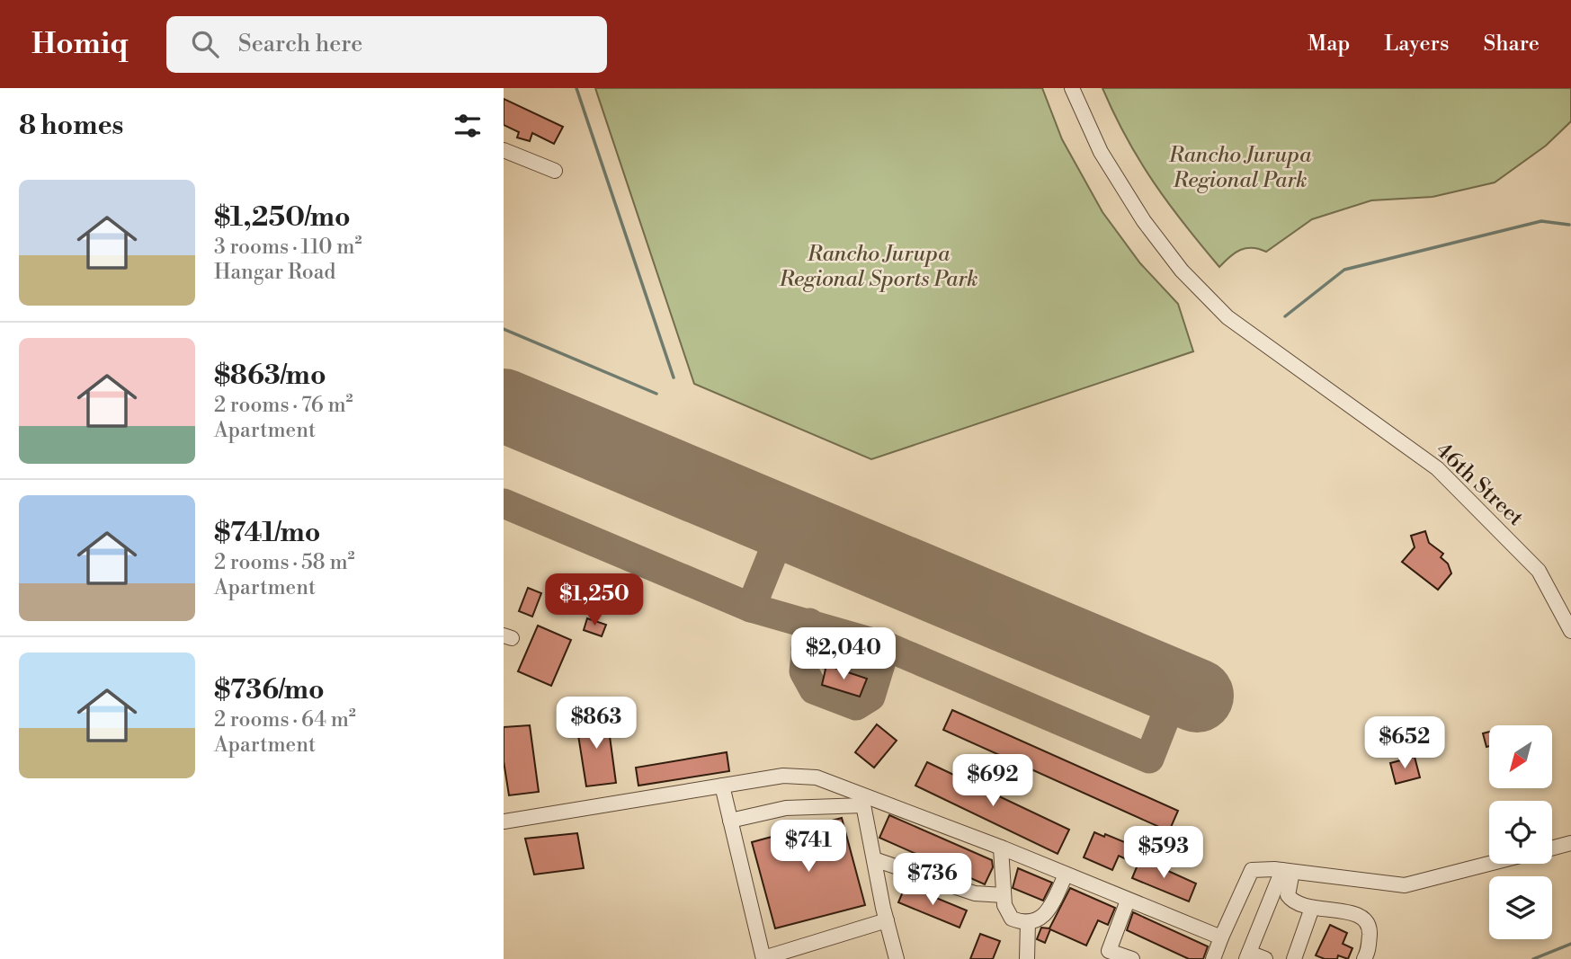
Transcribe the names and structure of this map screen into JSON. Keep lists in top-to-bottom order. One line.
{"streets":{"street":["46th Street"]},"parks":["Rancho Jurupa Regional Park","Rancho Jurupa Regional Sports Park"],"north":"bottom left","page":{"header":"Homiq","search":"Search here","nav":["Map","Layers","Share"],"heading":"8 homes","list":[{"name":"$1,250/mo","note":"3 rooms · 110 m² · Hangar Road"},{"name":"$863/mo","note":"2 rooms · 76 m² · Apartment"},{"name":"$741/mo","note":"2 rooms · 58 m² · Apartment"},{"name":"$736/mo","note":"2 rooms · 64 m² · Apartment"}],"price":["$1,250","$2,040","$863","$652","$692","$741","$593","$736"]}}
